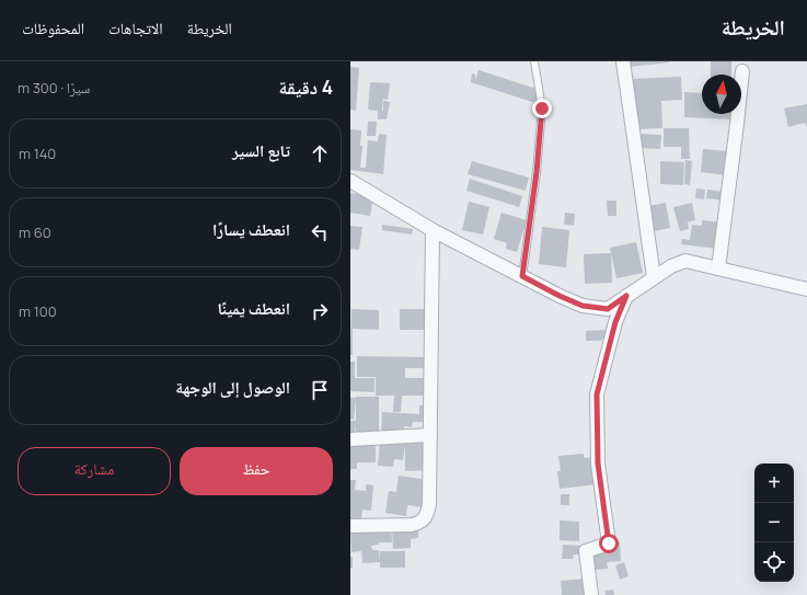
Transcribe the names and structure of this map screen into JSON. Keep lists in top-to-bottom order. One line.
{"north":"top","page":{"header":"الخريطة","nav":["الخريطة","الاتجاهات","المحفوظات"],"heading":["4 دقيقة","سيرًا · 300 m"],"list":[["تابع السير","140 m"],["انعطف يسارًا","60 m"],["انعطف يمينًا","100 m"],"الوصول إلى الوجهة"],"buttons":["حفظ","مشاركة"],"map_buttons":["+","−"]}}
